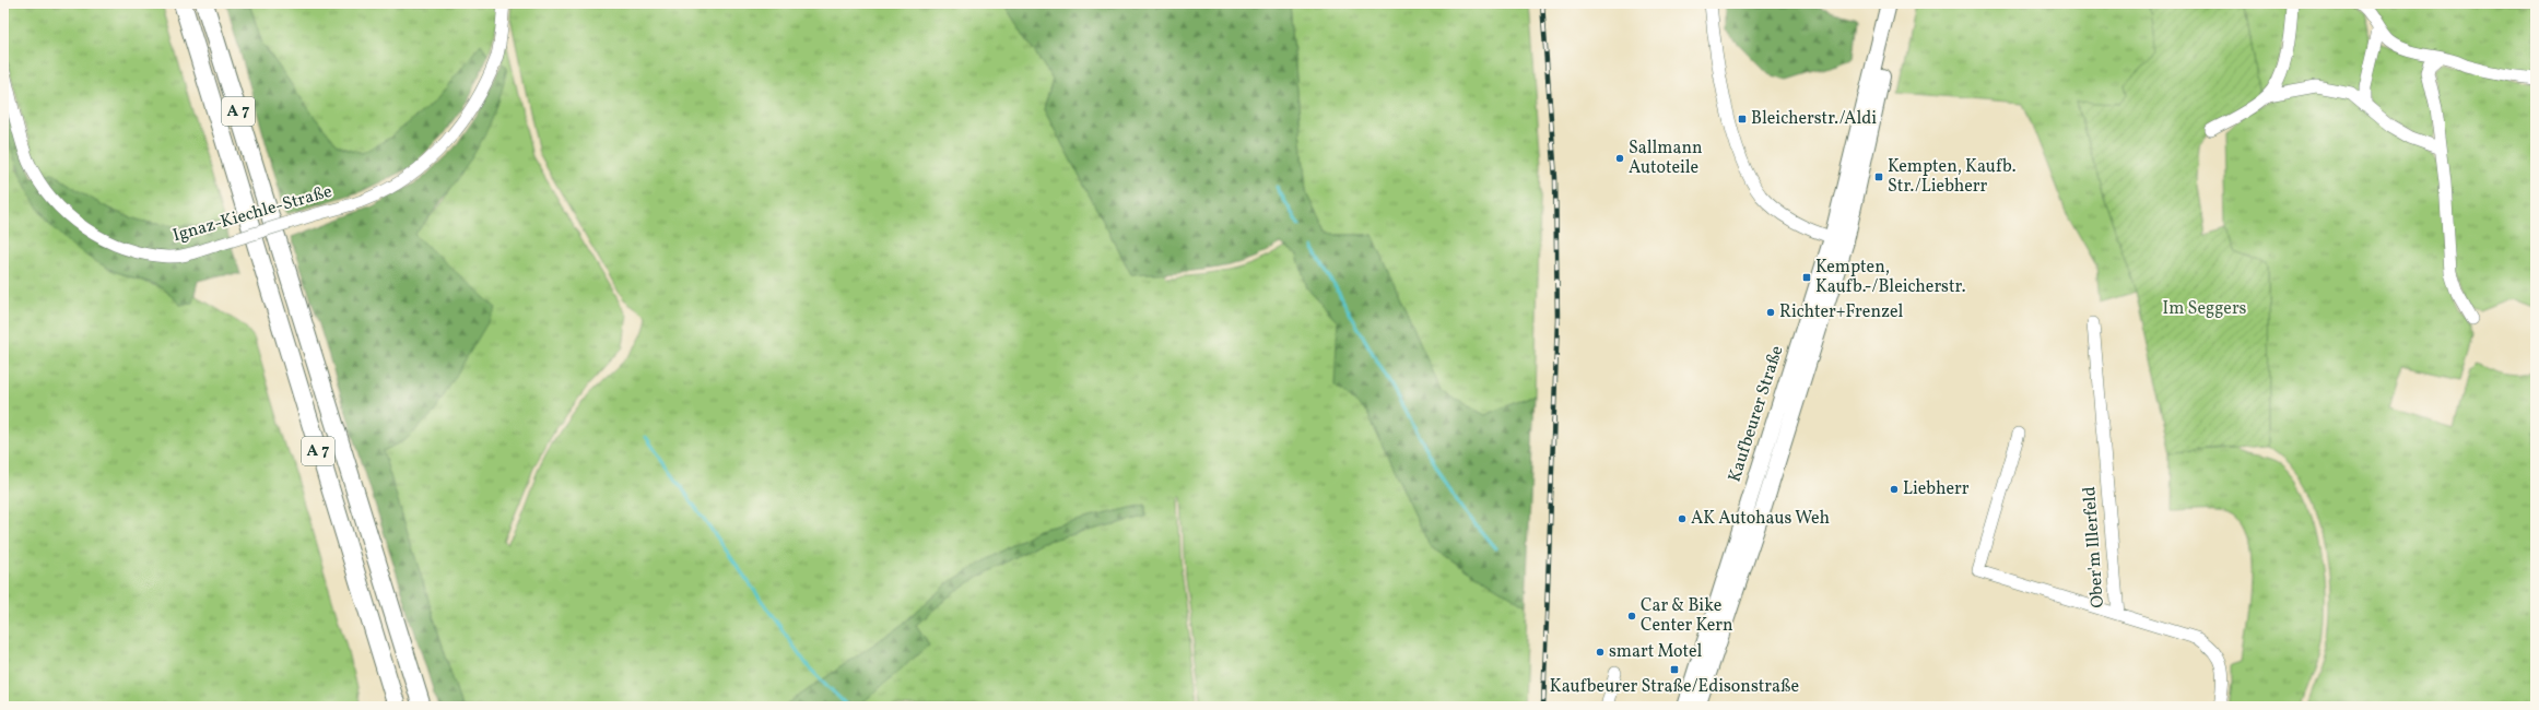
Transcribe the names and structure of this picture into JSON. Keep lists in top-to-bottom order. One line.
{"streets":{"highway":["A 7"],"main road":["Kaufbeurer Straße"],"street":["Ignaz-Kiechle-Straße","Ober'm Illerfeld"]},"parks":["Im Seggers"],"places":{"transit":["Bleicherstr./Aldi","Kempten, Kaufb. Str./Liebherr","Kempten, Kaufb.-/Bleicherstr.","Kaufbeurer Straße/Edisonstraße"],"other":["Sallmann Autoteile","Richter+Frenzel","Liebherr","AK Autohaus Weh","Car & Bike Center Kern","smart Motel"]}}
